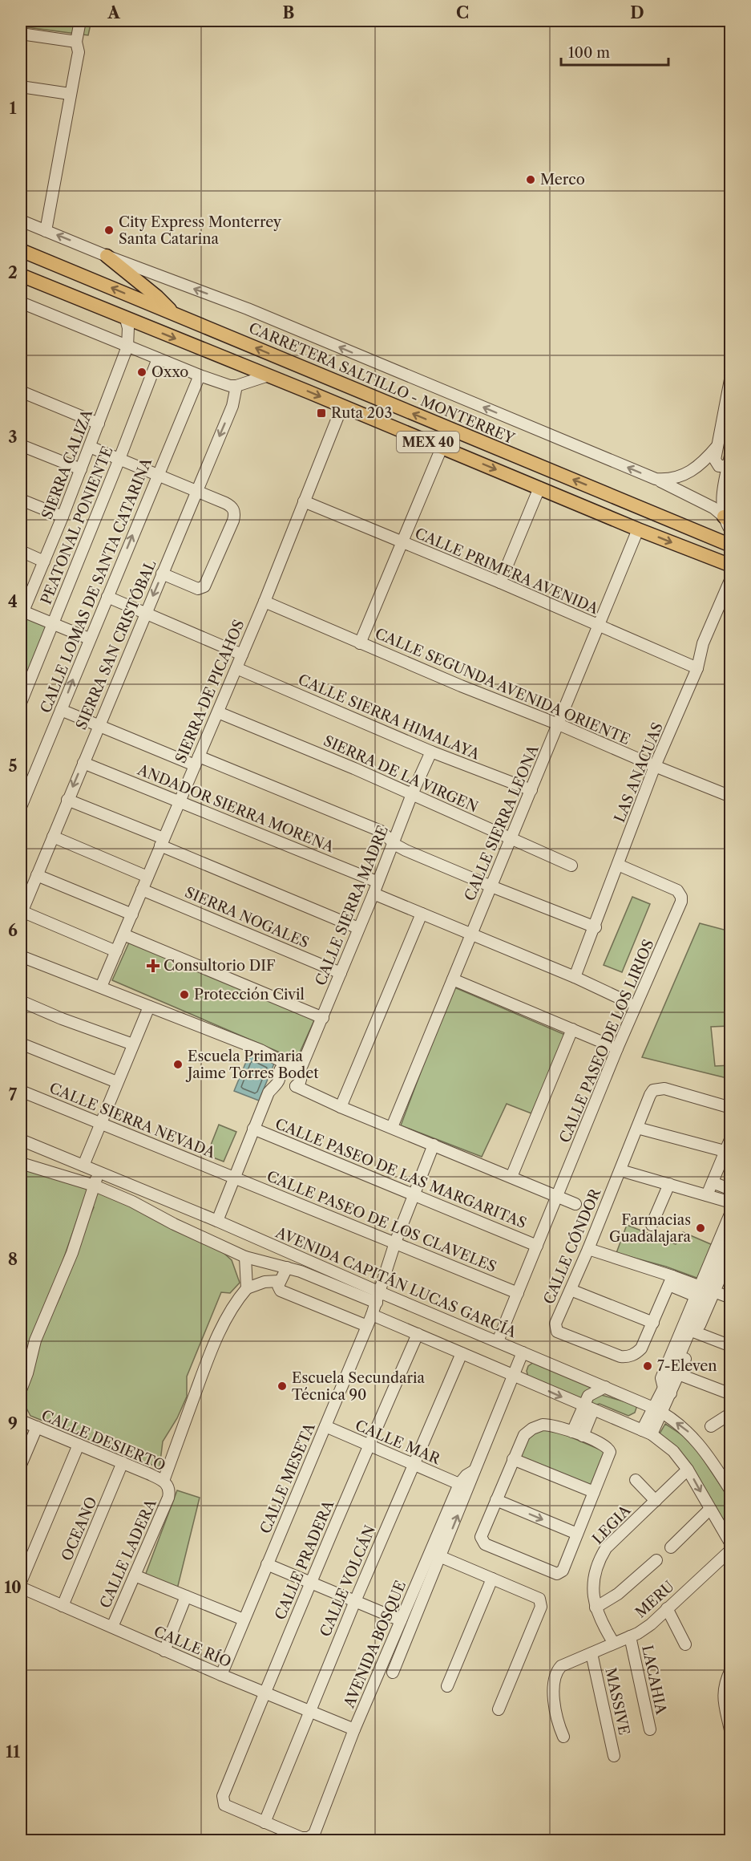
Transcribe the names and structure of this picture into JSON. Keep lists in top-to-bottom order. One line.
{"streets":{"main road":["CARRETERA SALTILLO - MONTERREY","MEX 40"],"street":["SIERRA CALIZA","PEATONAL PONIENTE","CALLE PRIMERA AVENIDA","CALLE LOMAS DE SANTA CATARINA","SIERRA SAN CRISTÓBAL","CALLE SEGUNDA AVENIDA ORIENTE","SIERRA DE PICAHOS","CALLE SIERRA HIMALAYA","LAS ANACUAS","SIERRA DE LA VIRGEN","ANDADOR SIERRA MORENA","CALLE SIERRA LEONA","CALLE SIERRA MADRE","SIERRA NOGALES","CALLE PASEO DE LOS LIRIOS","CALLE SIERRA NEVADA","CALLE PASEO DE LAS MARGARITAS","CALLE PASEO DE LOS CLAVELES","CALLE CÓNDOR","AVENIDA CAPITÁN LUCAS GARCÍA","CALLE DESIERTO","CALLE MAR","CALLE MESETA","LEGIA","OCEANO","CALLE LADERA","CALLE PRADERA","CALLE VOLCÁN","MERU","AVENIDA BOSQUE","CALLE RÍO","LACAHIA","MASSIVE"]},"crossings":[["MEX 40","SIERRA CALIZA"],["MEX 40","SIERRA DE PICAHOS"],["MEX 40","CALLE SIERRA LEONA"],["CALLE PRIMERA AVENIDA","SIERRA DE PICAHOS"],["CALLE PRIMERA AVENIDA","LAS ANACUAS"],["CALLE PRIMERA AVENIDA","CALLE SIERRA LEONA"],["SIERRA SAN CRISTÓBAL","ANDADOR SIERRA MORENA"],["CALLE SEGUNDA AVENIDA ORIENTE","SIERRA DE PICAHOS"],["CALLE SEGUNDA AVENIDA ORIENTE","LAS ANACUAS"],["CALLE SEGUNDA AVENIDA ORIENTE","CALLE SIERRA LEONA"],["SIERRA DE PICAHOS","CALLE SIERRA HIMALAYA"],["SIERRA DE PICAHOS","SIERRA DE LA VIRGEN"],["SIERRA DE PICAHOS","ANDADOR SIERRA MORENA"],["SIERRA DE PICAHOS","SIERRA NOGALES"],["CALLE SIERRA HIMALAYA","CALLE SIERRA LEONA"],["CALLE SIERRA HIMALAYA","CALLE SIERRA MADRE"],["LAS ANACUAS","CALLE PASEO DE LOS LIRIOS"],["SIERRA DE LA VIRGEN","CALLE SIERRA LEONA"],["SIERRA DE LA VIRGEN","CALLE SIERRA MADRE"],["ANDADOR SIERRA MORENA","CALLE SIERRA MADRE"],["CALLE SIERRA MADRE","SIERRA NOGALES"],["CALLE SIERRA NEVADA","CALLE PASEO DE LOS CLAVELES"],["CALLE PASEO DE LAS MARGARITAS","CALLE MESETA"],["CALLE PASEO DE LOS CLAVELES","CALLE MESETA"],["AVENIDA CAPITÁN LUCAS GARCÍA","CALLE MESETA"],["AVENIDA CAPITÁN LUCAS GARCÍA","AVENIDA BOSQUE"],["CALLE DESIERTO","OCEANO"],["CALLE DESIERTO","CALLE LADERA"],["CALLE MAR","CALLE MESETA"],["CALLE MAR","CALLE PRADERA"],["CALLE MAR","CALLE VOLCÁN"],["CALLE MAR","AVENIDA BOSQUE"],["CALLE MESETA","CALLE RÍO"],["LEGIA","MERU"],["OCEANO","CALLE RÍO"],["CALLE LADERA","CALLE RÍO"],["CALLE PRADERA","CALLE VOLCÁN"],["CALLE PRADERA","AVENIDA BOSQUE"],["CALLE PRADERA","CALLE RÍO"],["CALLE VOLCÁN","AVENIDA BOSQUE"],["CALLE VOLCÁN","CALLE RÍO"],["MERU","LACAHIA"],["MERU","MASSIVE"],["AVENIDA BOSQUE","CALLE RÍO"]],"one_way":["CALLE LOMAS DE SANTA CATARINA"],"places":{"other":["Merco","City Express Monterrey Santa Catarina","Oxxo","Protección Civil","Escuela Primaria Jaime Torres Bodet","Farmacias Guadalajara","7-Eleven","Escuela Secundaria Técnica 90"],"transit":["Ruta 203"],"health":["Consultorio DIF"]},"scale_bar":"100 m","grid":{"columns":["A","B","C","D"],"rows":["1","2","3","4","5","6","7","8","9","10","11"]}}
